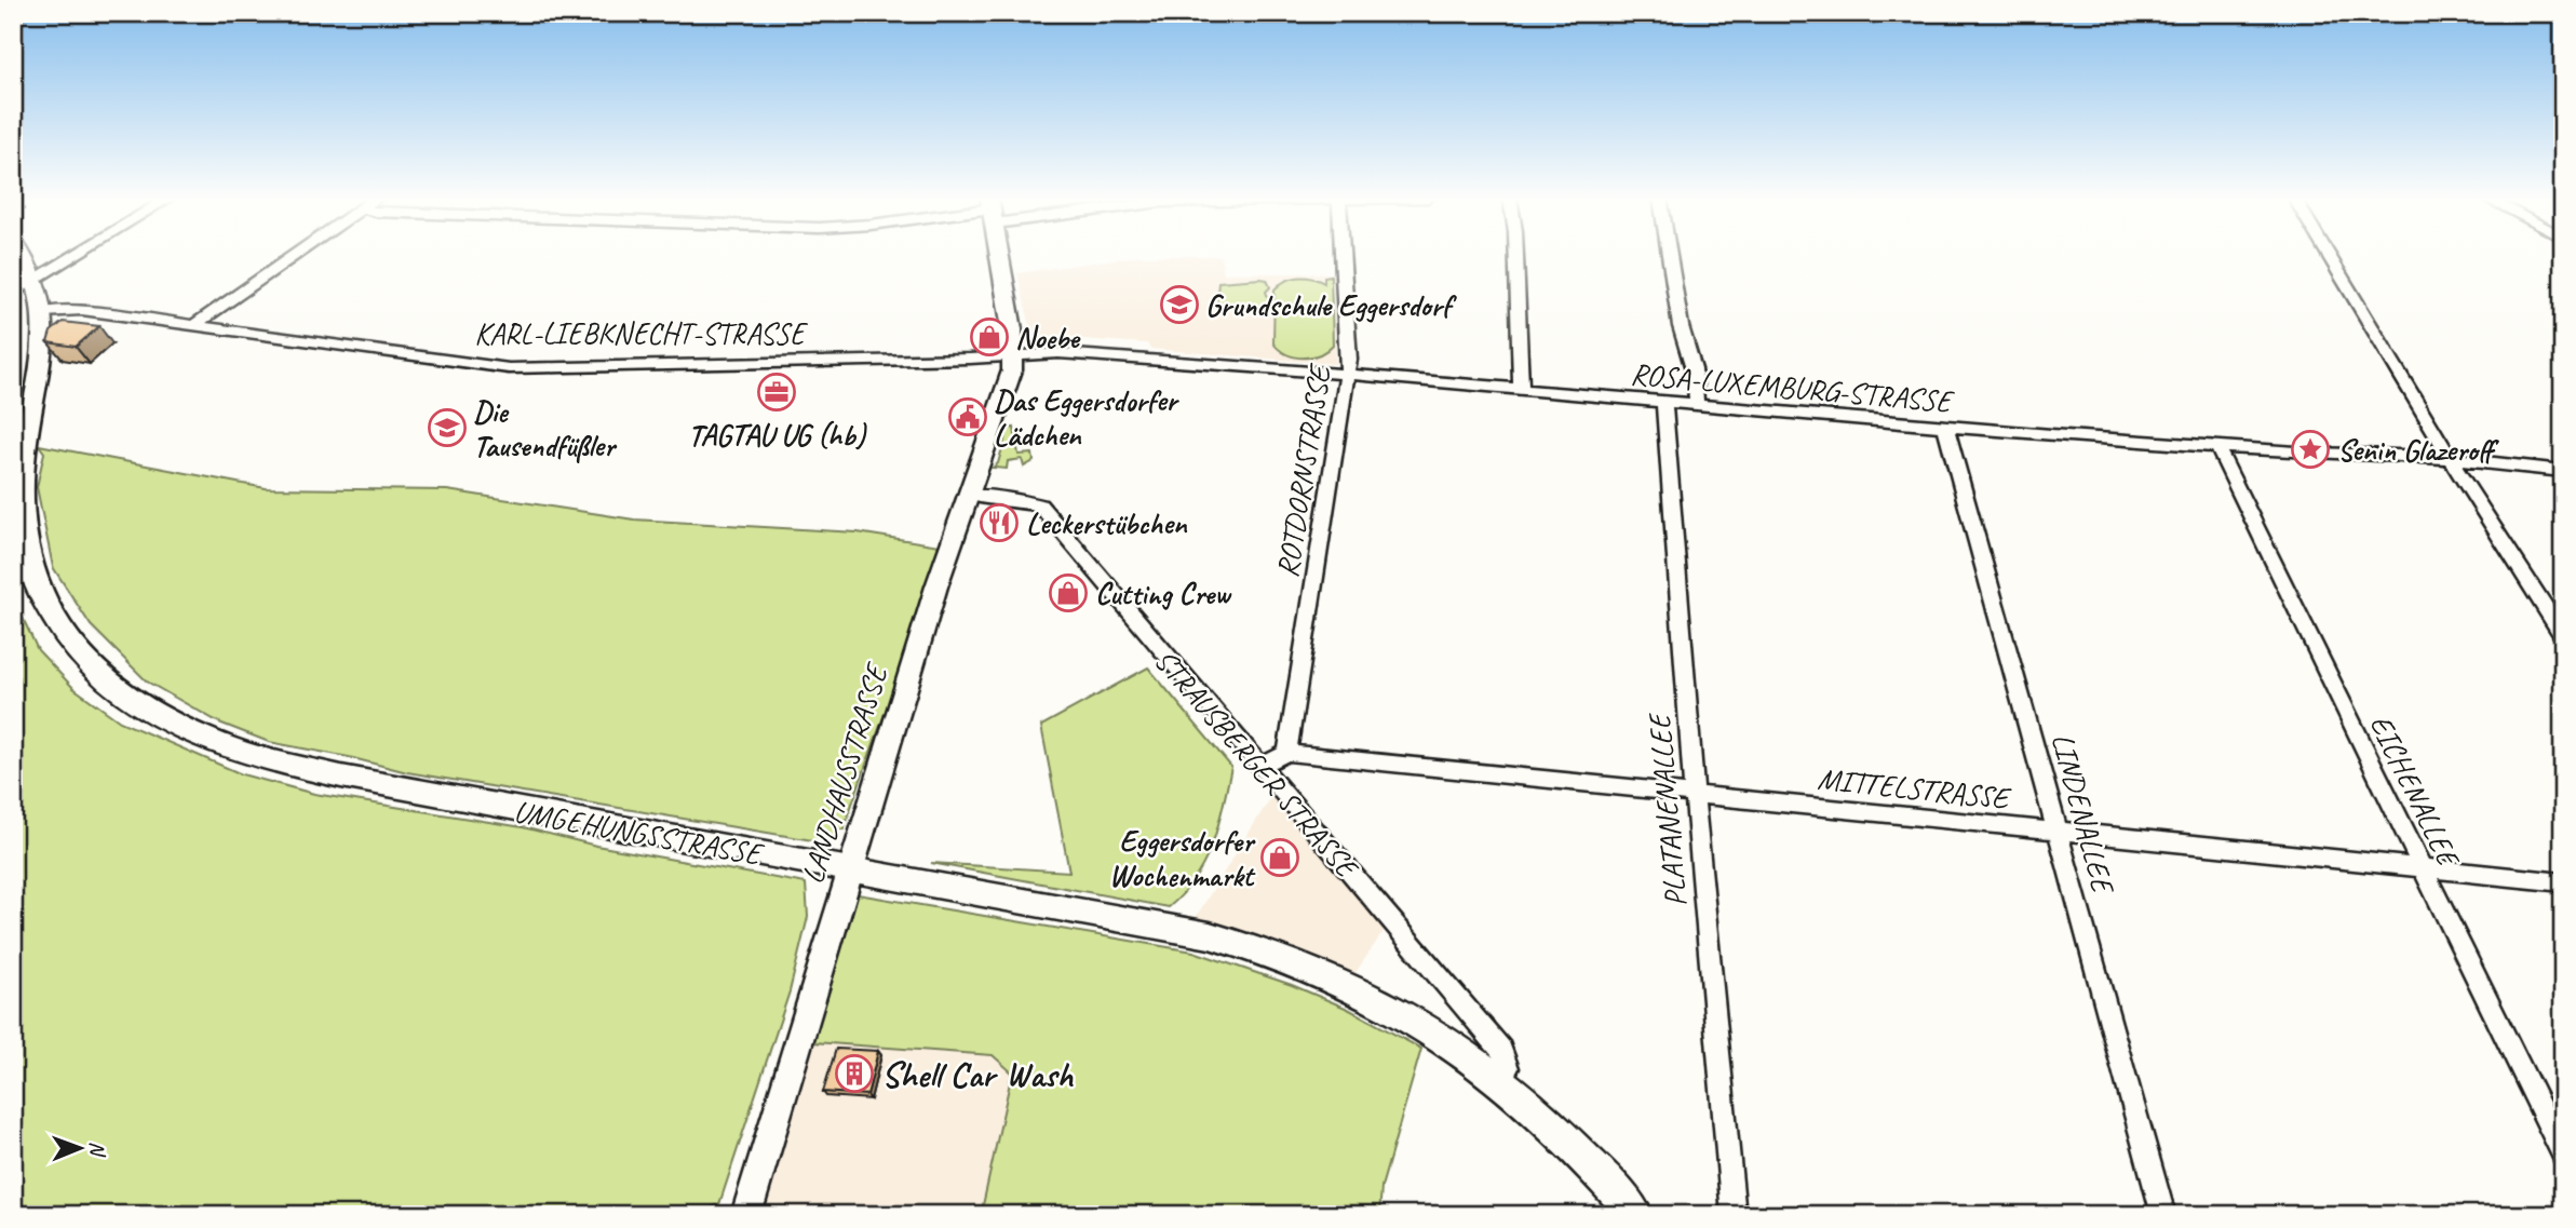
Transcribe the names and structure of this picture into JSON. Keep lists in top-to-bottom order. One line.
{"streets":{"main road":["STRAUSBERGER STRASSE","UMGEHUNGSSTRASSE"],"street":["KARL-LIEBKNECHT-STRASSE","ROSA-LUXEMBURG-STRASSE","ROTDORNSTRASSE","LANDHAUSSTRASSE","MITTELSTRASSE","EICHENALLEE","PLATANENALLEE","LINDENALLEE"]},"crossings":[["KARL-LIEBKNECHT-STRASSE","ROSA-LUXEMBURG-STRASSE"],["KARL-LIEBKNECHT-STRASSE","LANDHAUSSTRASSE"],["ROSA-LUXEMBURG-STRASSE","ROTDORNSTRASSE"],["ROSA-LUXEMBURG-STRASSE","LANDHAUSSTRASSE"],["ROSA-LUXEMBURG-STRASSE","EICHENALLEE"],["ROSA-LUXEMBURG-STRASSE","PLATANENALLEE"],["ROSA-LUXEMBURG-STRASSE","LINDENALLEE"],["ROTDORNSTRASSE","MITTELSTRASSE"],["STRAUSBERGER STRASSE","LANDHAUSSTRASSE"],["STRAUSBERGER STRASSE","UMGEHUNGSSTRASSE"],["LANDHAUSSTRASSE","UMGEHUNGSSTRASSE"],["MITTELSTRASSE","EICHENALLEE"],["MITTELSTRASSE","PLATANENALLEE"],["MITTELSTRASSE","LINDENALLEE"]],"places":{"school or university":["Grundschule Eggersdorf","Die Tausendfüßler"],"shop":["Noebe","Cutting Crew","Eggersdorfer Wochenmarkt"],"office":["TAGTAU UG (hb)"],"public building":["Das Eggersdorfer Lädchen"],"place":["Senin Glazeroff"],"restaurant":["Leckerstübchen"],"building":["Shell Car Wash"]},"north":"right"}
